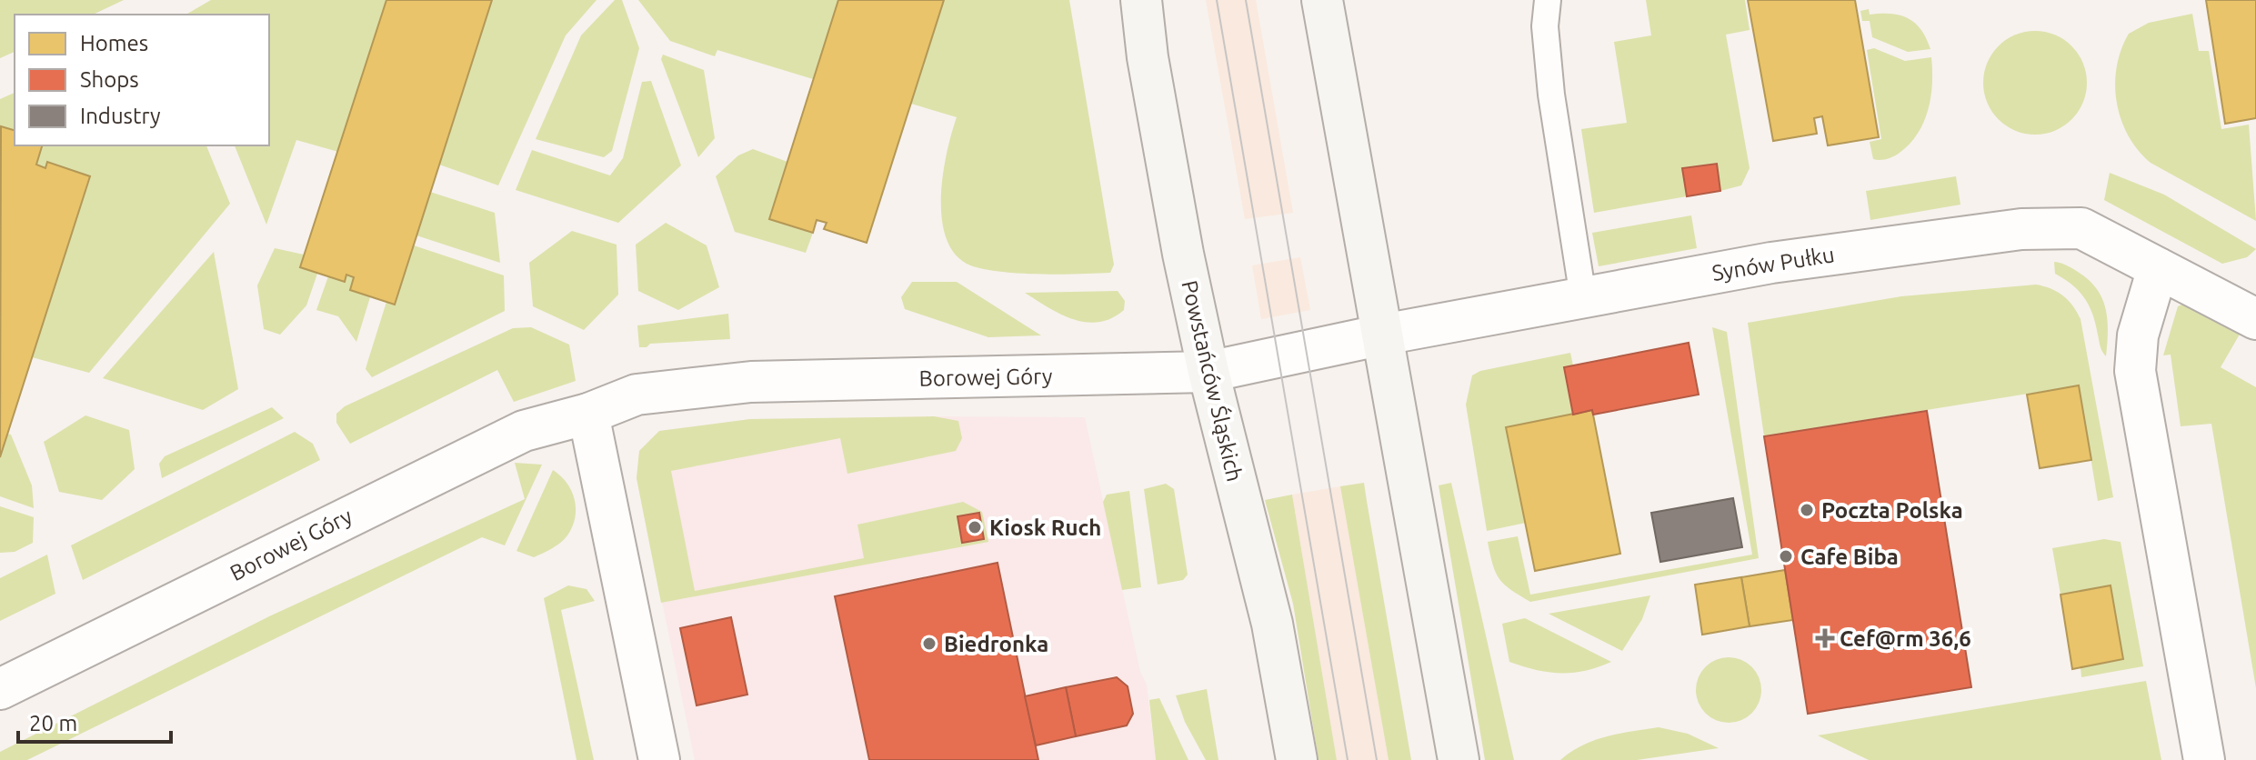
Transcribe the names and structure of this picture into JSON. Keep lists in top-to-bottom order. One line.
{"streets":{"main road":["Powstańców Śląskich"],"street":["Synów Pułku","Borowej Góry"]},"crossings":[["Synów Pułku","Borowej Góry"],["Borowej Góry","Powstańców Śląskich"]],"places":{"other":["Poczta Polska","Kiosk Ruch","Cafe Biba","Biedronka"],"health":["Cef@rm 36,6"]},"legend":["Homes","Shops","Industry"],"scale_bar":"20 m"}
